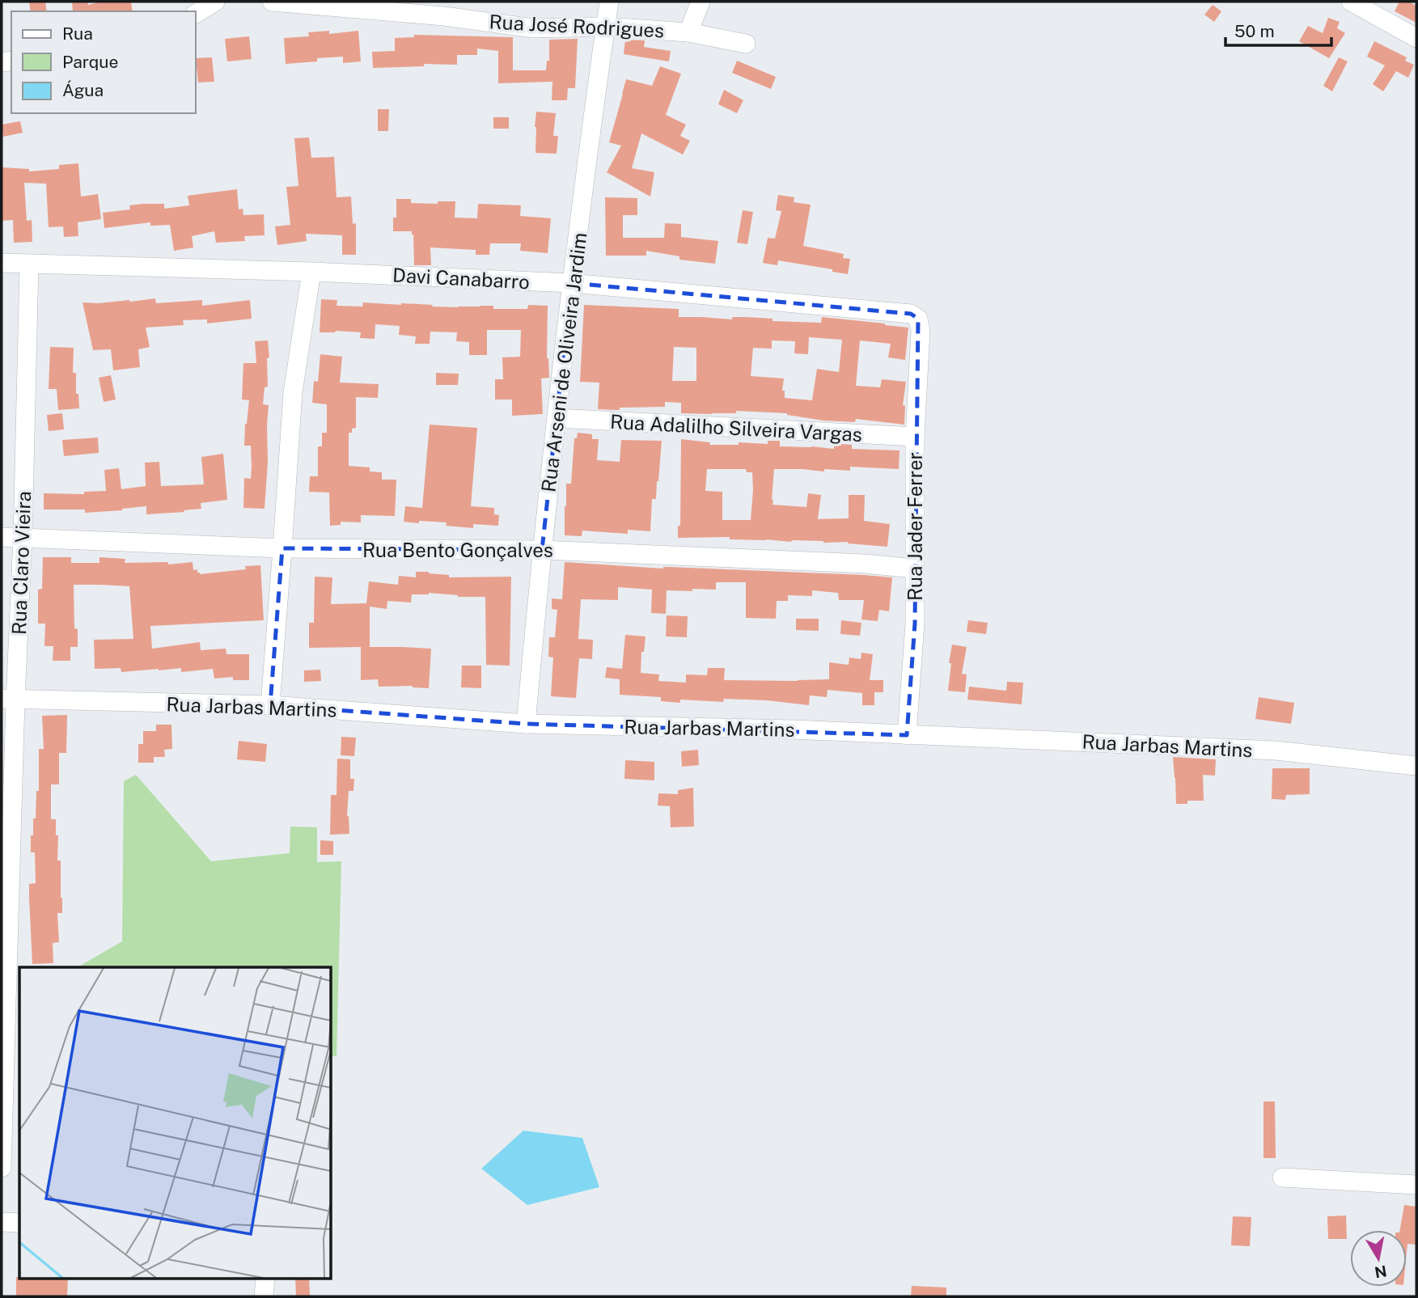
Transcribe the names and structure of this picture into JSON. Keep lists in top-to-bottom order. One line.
{"streets":{"street":["Rua José Rodrigues","Davi Canabarro","Rua Arseni de Oliveira Jardim","Rua Adalilho Silveira Vargas","Rua Jader Ferrer","Rua Bento Gonçalves","Rua Claro Vieira","Rua Jarbas Martins"]},"crossings":[["Rua José Rodrigues","Rua Arseni de Oliveira Jardim"],["Davi Canabarro","Rua Arseni de Oliveira Jardim"],["Davi Canabarro","Rua Jader Ferrer"],["Davi Canabarro","Rua Claro Vieira"],["Rua Arseni de Oliveira Jardim","Rua Adalilho Silveira Vargas"],["Rua Arseni de Oliveira Jardim","Rua Bento Gonçalves"],["Rua Arseni de Oliveira Jardim","Rua Jarbas Martins"],["Rua Adalilho Silveira Vargas","Rua Jader Ferrer"],["Rua Jader Ferrer","Rua Bento Gonçalves"],["Rua Jader Ferrer","Rua Jarbas Martins"],["Rua Bento Gonçalves","Rua Claro Vieira"],["Rua Claro Vieira","Rua Jarbas Martins"]],"legend":["Rua","Parque","Água"],"scale_bar":"50 m","north":"bottom"}
